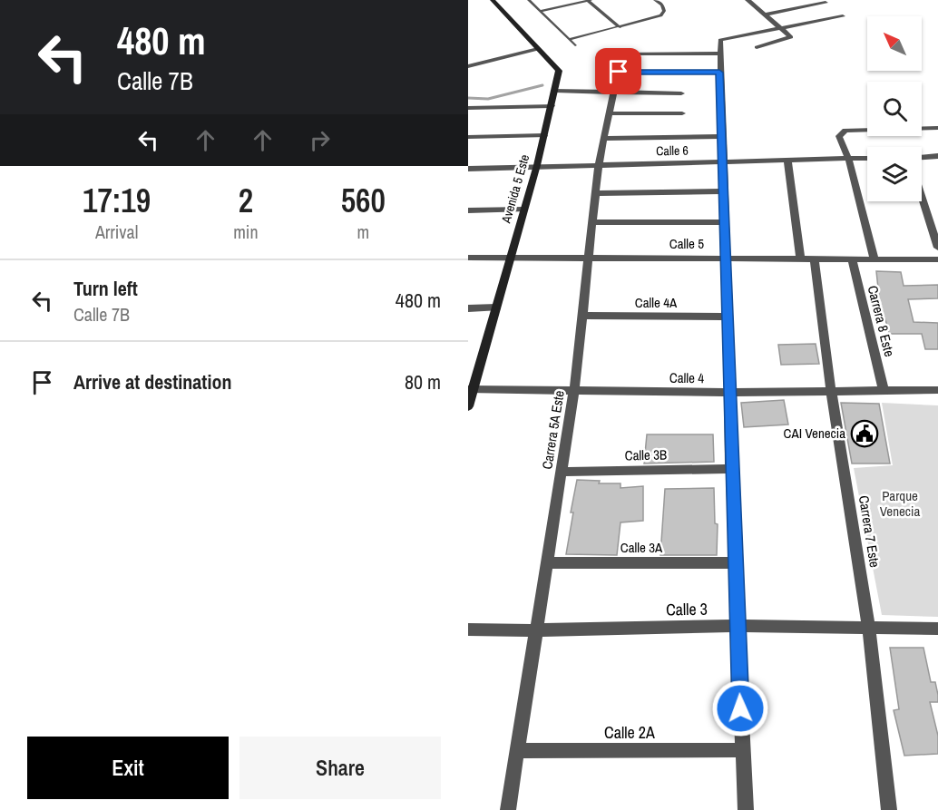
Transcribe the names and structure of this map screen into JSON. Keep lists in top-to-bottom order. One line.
{"streets":{"main road":["Avenida 5 Este"],"street":["Calle 6","Calle 5","Calle 4A","Carrera 8 Este","Calle 4","Carrera 5A Este","Calle 3B","Carrera 7 Este","Calle 3A","Calle 3","Calle 2A"]},"crossings":[["Calle 6","Avenida 5 Este"],["Calle 6","Carrera 5A Este"],["Avenida 5 Este","Calle 5"],["Avenida 5 Este","Calle 4"],["Calle 5","Carrera 8 Este"],["Calle 5","Carrera 5A Este"],["Calle 5","Carrera 7 Este"],["Calle 4A","Carrera 5A Este"],["Carrera 8 Este","Calle 4"],["Calle 4","Carrera 5A Este"],["Calle 4","Carrera 7 Este"],["Carrera 5A Este","Calle 3B"],["Carrera 5A Este","Calle 3A"],["Carrera 5A Este","Calle 3"],["Carrera 5A Este","Calle 2A"],["Carrera 7 Este","Calle 3"]],"parks":["Parque Venecia"],"places":{"public building":["CAI Venecia"]},"north":"top left","page":{"turn":["480 m","Calle 7B"],"eta":["17:19","Arrival","2","min","560","m"],"list":[{"name":"Turn left","note":"Calle 7B","value":"480 m"},{"name":"Arrive at destination","value":"80 m"}],"buttons":["Exit","Share"]}}
